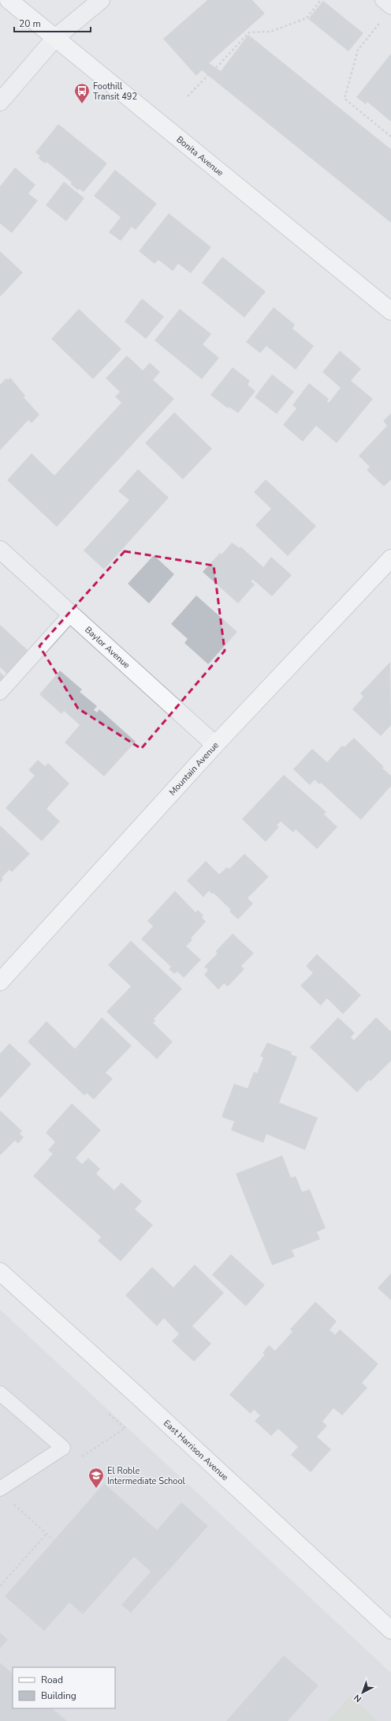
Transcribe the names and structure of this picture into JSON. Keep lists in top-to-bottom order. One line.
{"streets":{"main road":["Bonita Avenue","Mountain Avenue","East Harrison Avenue"],"street":["Baylor Avenue"]},"crossings":[["Baylor Avenue","Mountain Avenue"]],"places":{"bus stop":["Foothill Transit 492"],"school or university":["El Roble Intermediate School"]},"legend":["Road","Building"],"scale_bar":"20 m","north":"bottom left"}
